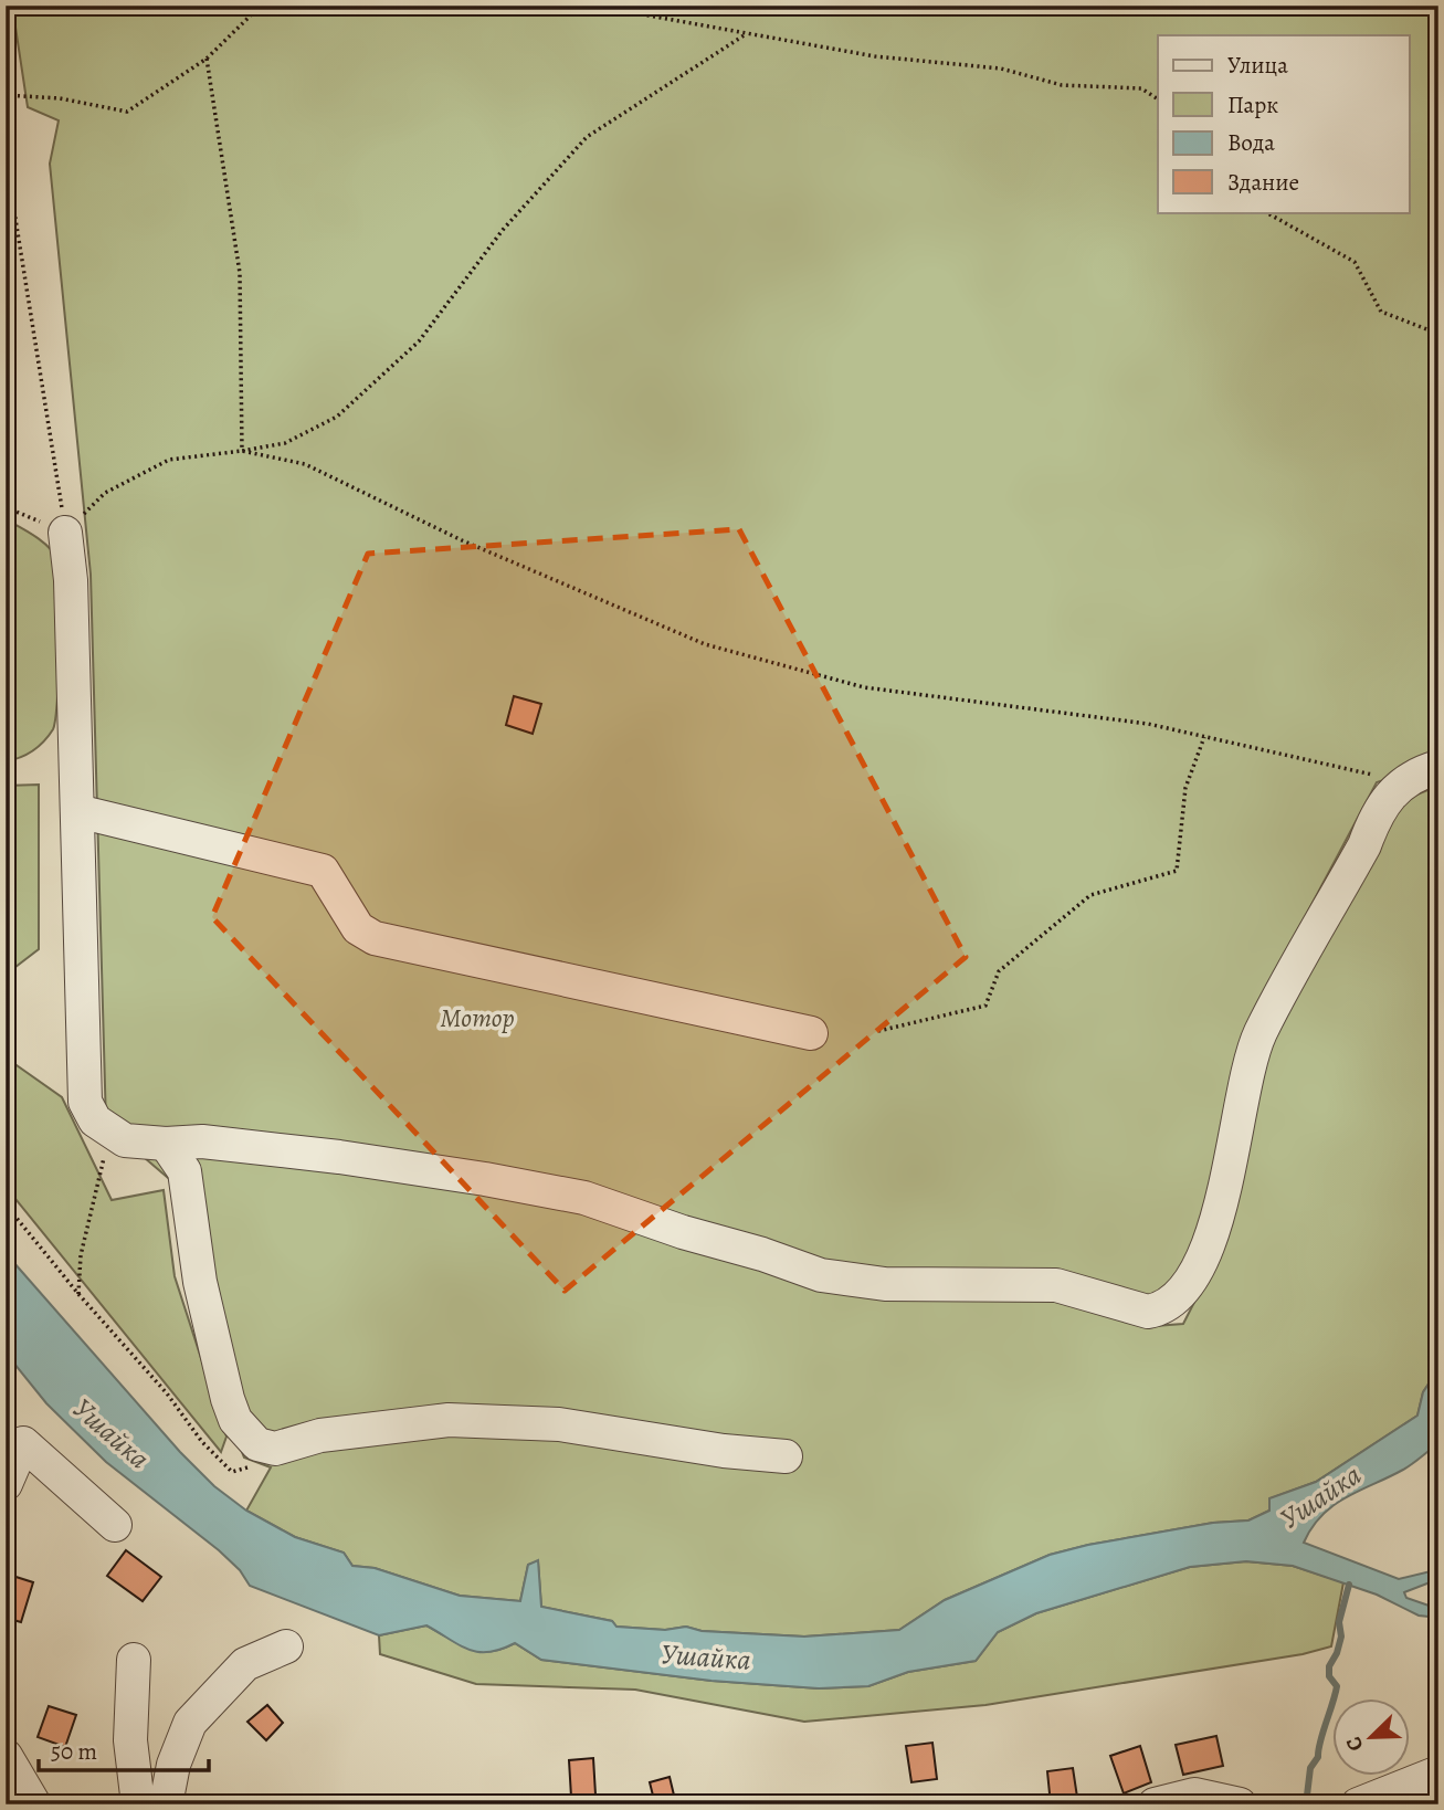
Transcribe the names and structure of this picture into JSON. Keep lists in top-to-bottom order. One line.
{"water":["Ушайка"],"parks":["Мотор"],"legend":["Улица","Парк","Вода","Здание"],"scale_bar":"50 m","north":"bottom left"}
